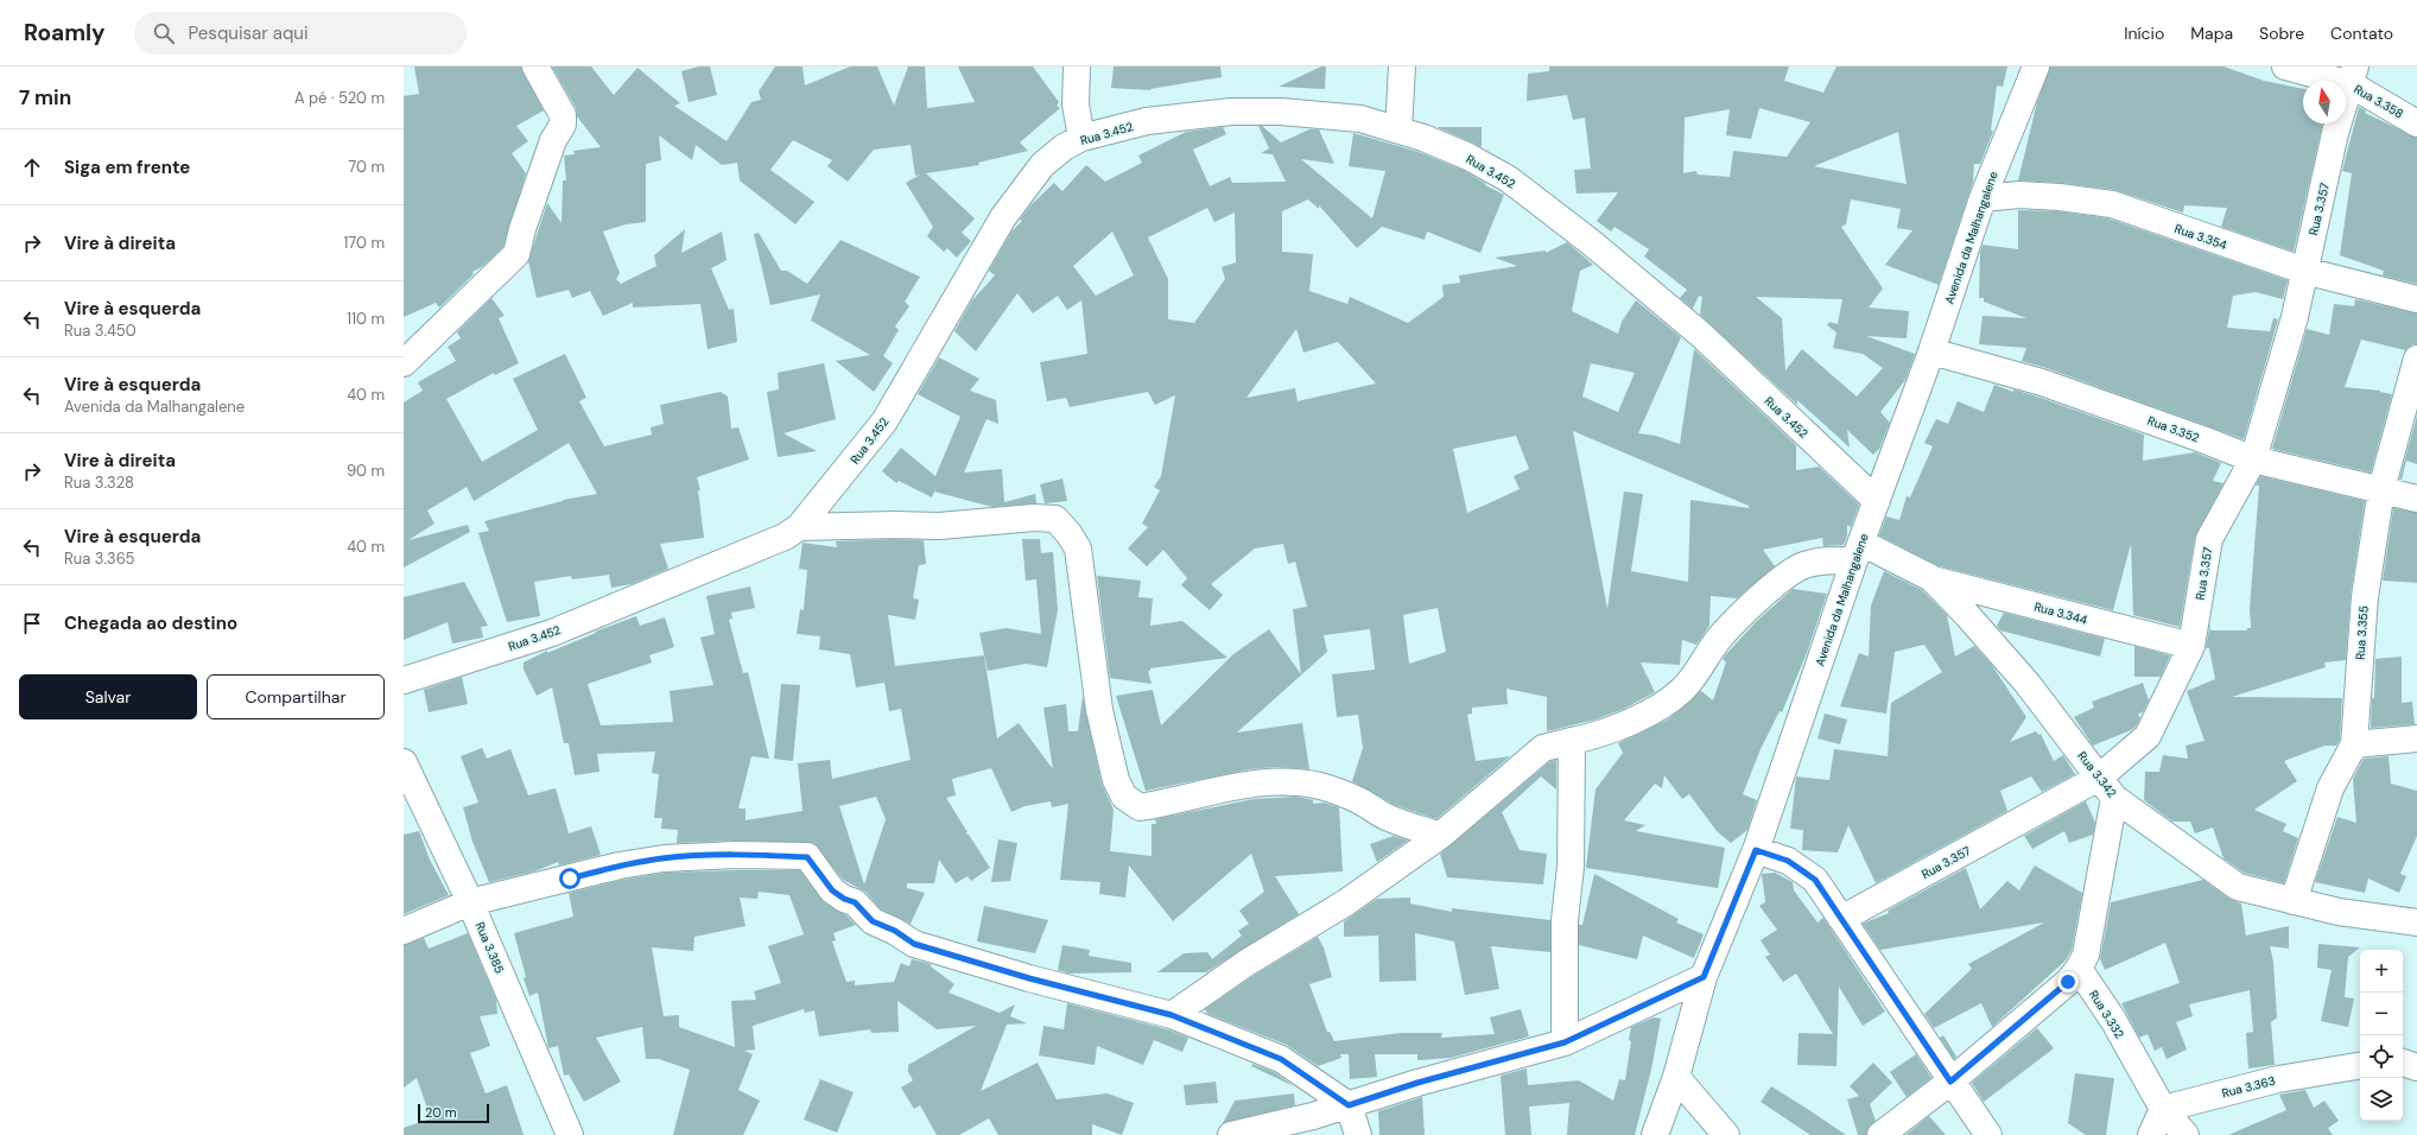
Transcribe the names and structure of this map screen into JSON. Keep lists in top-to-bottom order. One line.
{"streets":{"street":["Rua 3.358","Rua 3.452","Rua 3.357","Rua 3.354","Avenida da Malhangalene","Rua 3.352","Rua 3.344","Rua 3.355","Rua 3.342","Rua 3.385","Rua 3.332","Rua 3.363"]},"crossings":[["Rua 3.358","Rua 3.357"],["Rua 3.452","Avenida da Malhangalene"],["Rua 3.357","Rua 3.354"],["Rua 3.357","Rua 3.352"],["Rua 3.357","Rua 3.344"],["Rua 3.357","Rua 3.342"],["Rua 3.354","Avenida da Malhangalene"],["Avenida da Malhangalene","Rua 3.352"],["Avenida da Malhangalene","Rua 3.342"],["Rua 3.352","Rua 3.355"],["Rua 3.344","Rua 3.342"],["Rua 3.355","Rua 3.342"],["Rua 3.332","Rua 3.363"]],"scale_bar":"20 m","north":"top","page":{"header":"Roamly","search":"Pesquisar aqui","nav":["Início","Mapa","Sobre","Contato"],"heading":["7 min","A pé · 520 m"],"list":[["Siga em frente","70 m"],["Vire à direita","170 m"],["Vire à esquerda","Rua 3.450","110 m"],["Vire à esquerda","Avenida da Malhangalene","40 m"],["Vire à direita","Rua 3.328","90 m"],["Vire à esquerda","Rua 3.365","40 m"],"Chegada ao destino"],"buttons":["Salvar","Compartilhar"],"map_buttons":["+","−"],"scale":"20 m"}}
